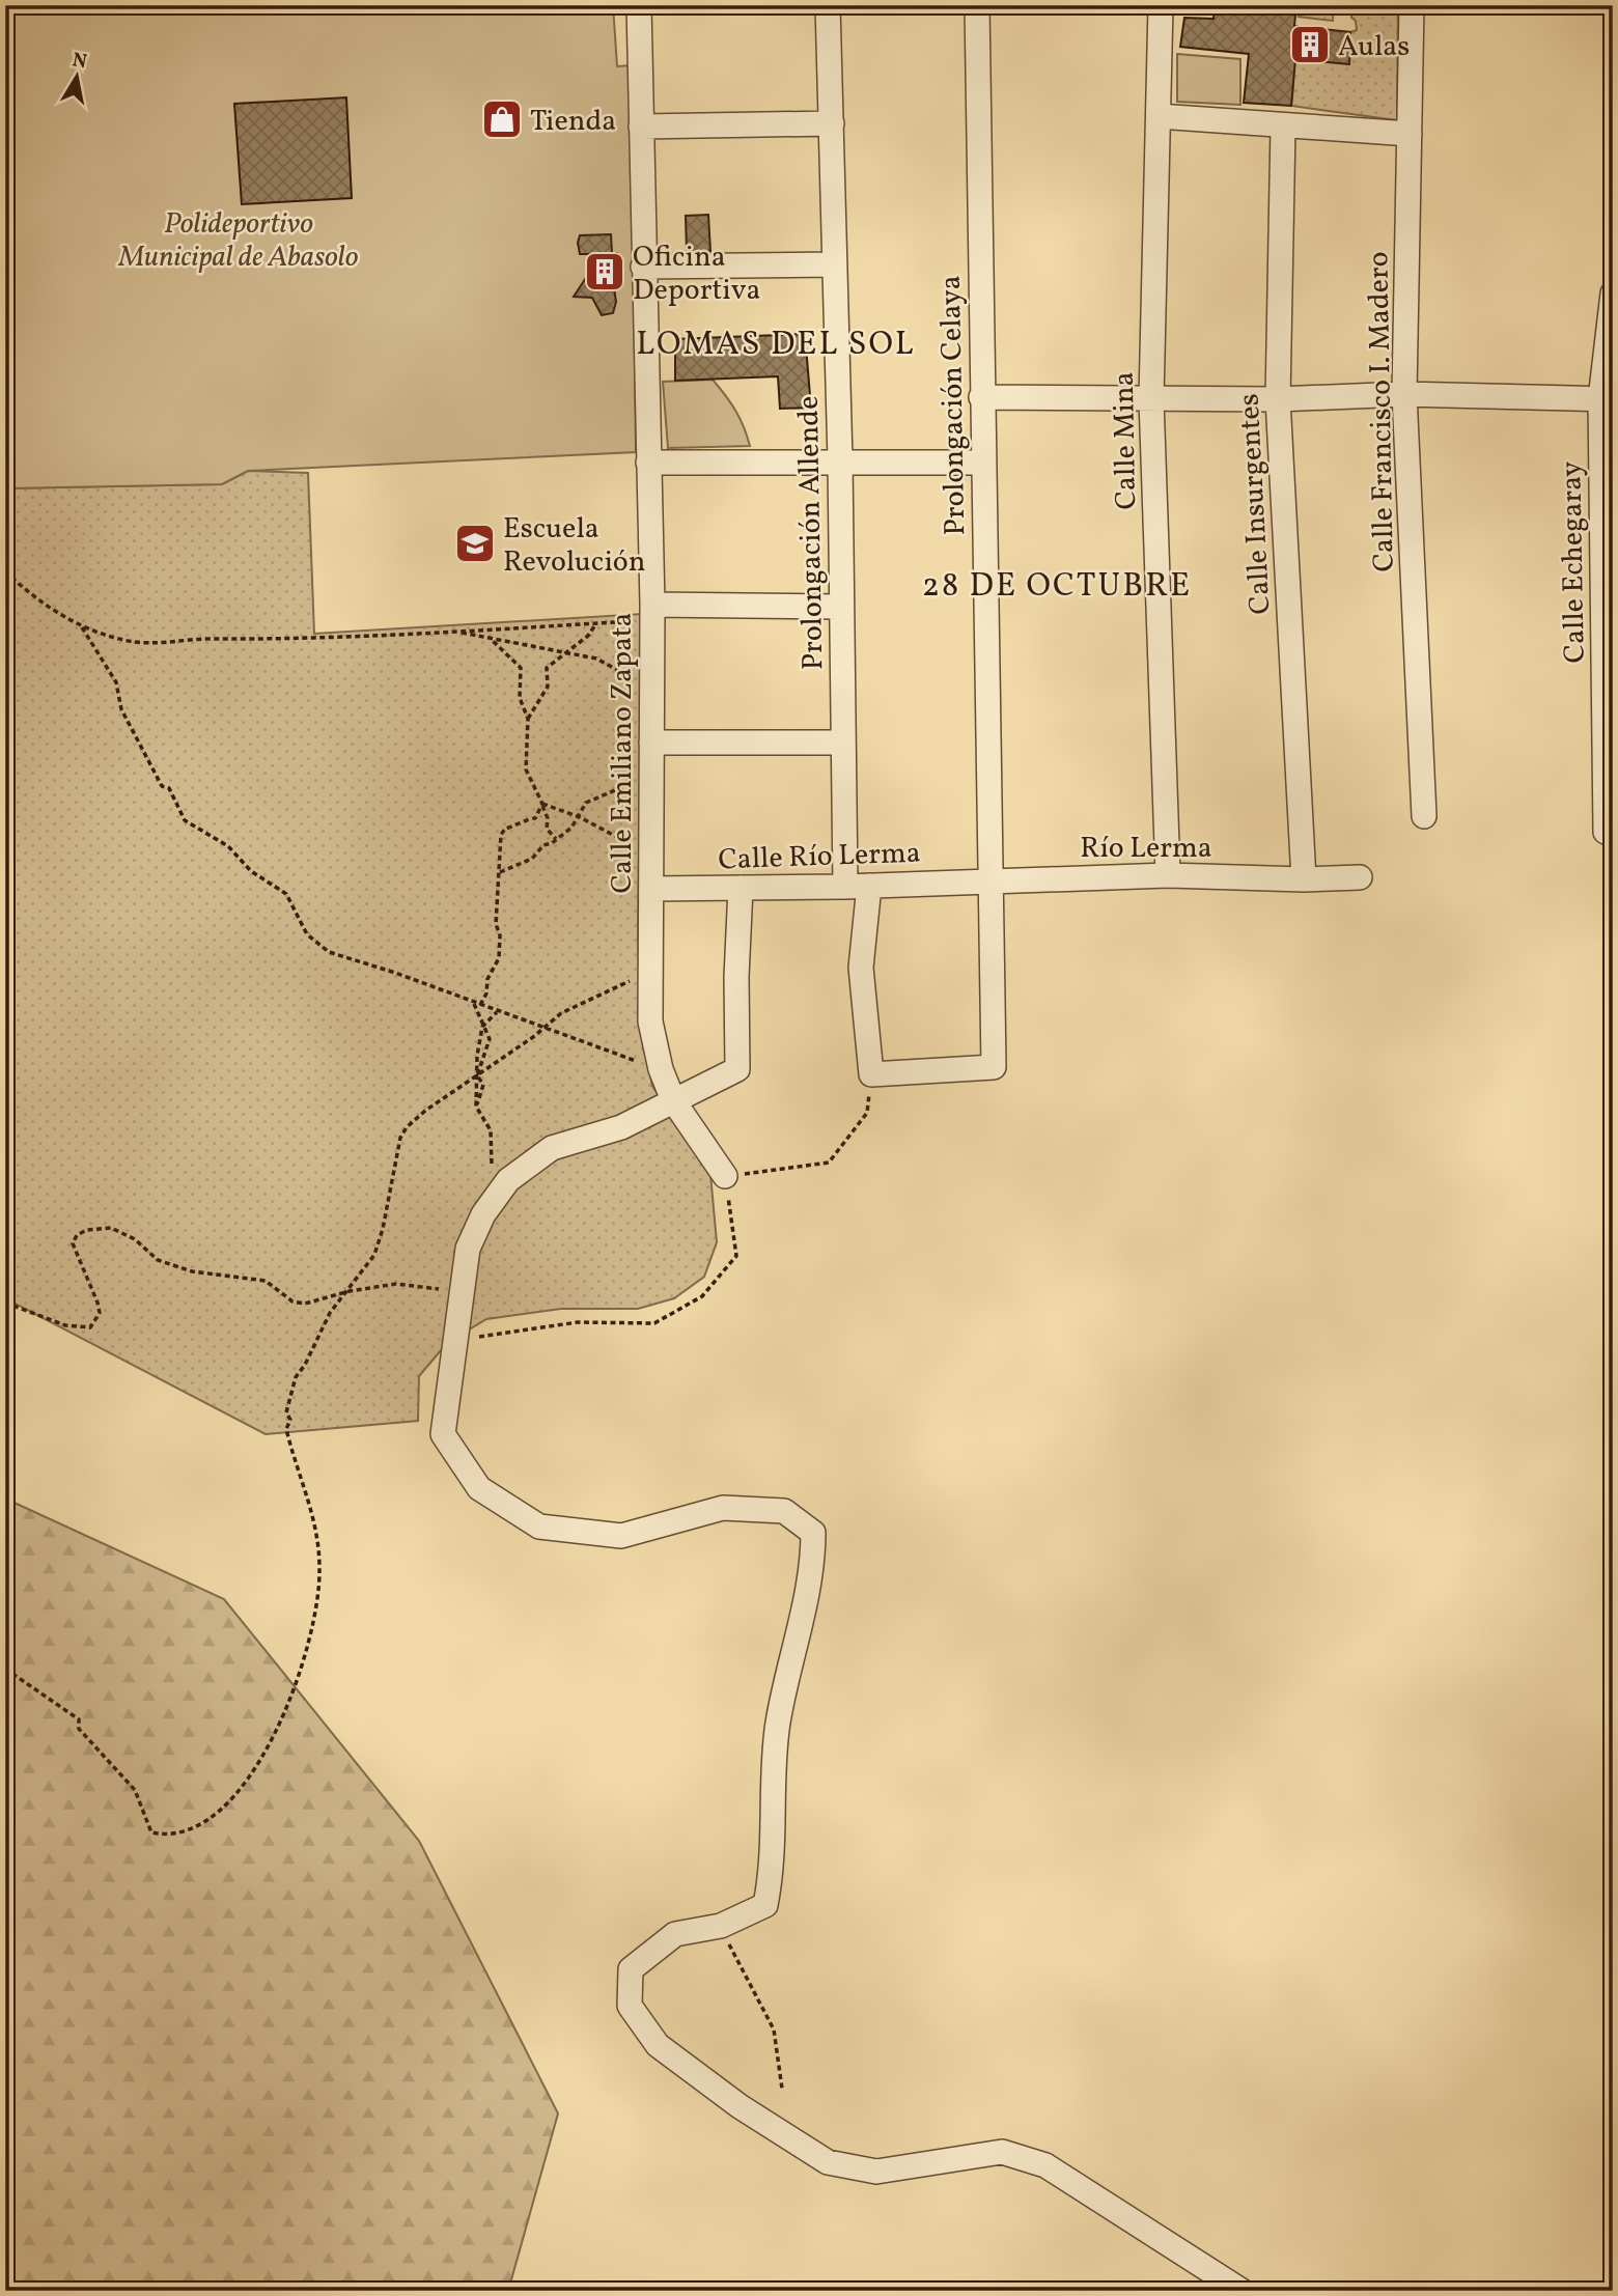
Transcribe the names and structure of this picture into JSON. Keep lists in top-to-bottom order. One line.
{"streets":{"street":["Prolongación Celaya","Calle Francisco I. Madero","Calle Mina","Calle Insurgentes","Prolongación Allende","Calle Echegaray","Calle Emiliano Zapata","Río Lerma","Calle Río Lerma"]},"crossings":[["Prolongación Celaya","Río Lerma"],["Prolongación Celaya","Calle Río Lerma"],["Calle Mina","Río Lerma"],["Calle Insurgentes","Río Lerma"],["Prolongación Allende","Calle Río Lerma"],["Calle Emiliano Zapata","Calle Río Lerma"],["Río Lerma","Calle Río Lerma"]],"districts":["LOMAS DEL SOL","28 DE OCTUBRE"],"parks":["Polideportivo Municipal de Abasolo"],"places":{"building":["Aulas","Oficina Deportiva"],"shop":["Tienda"],"school or university":["Escuela Revolución"]},"north":"top"}
